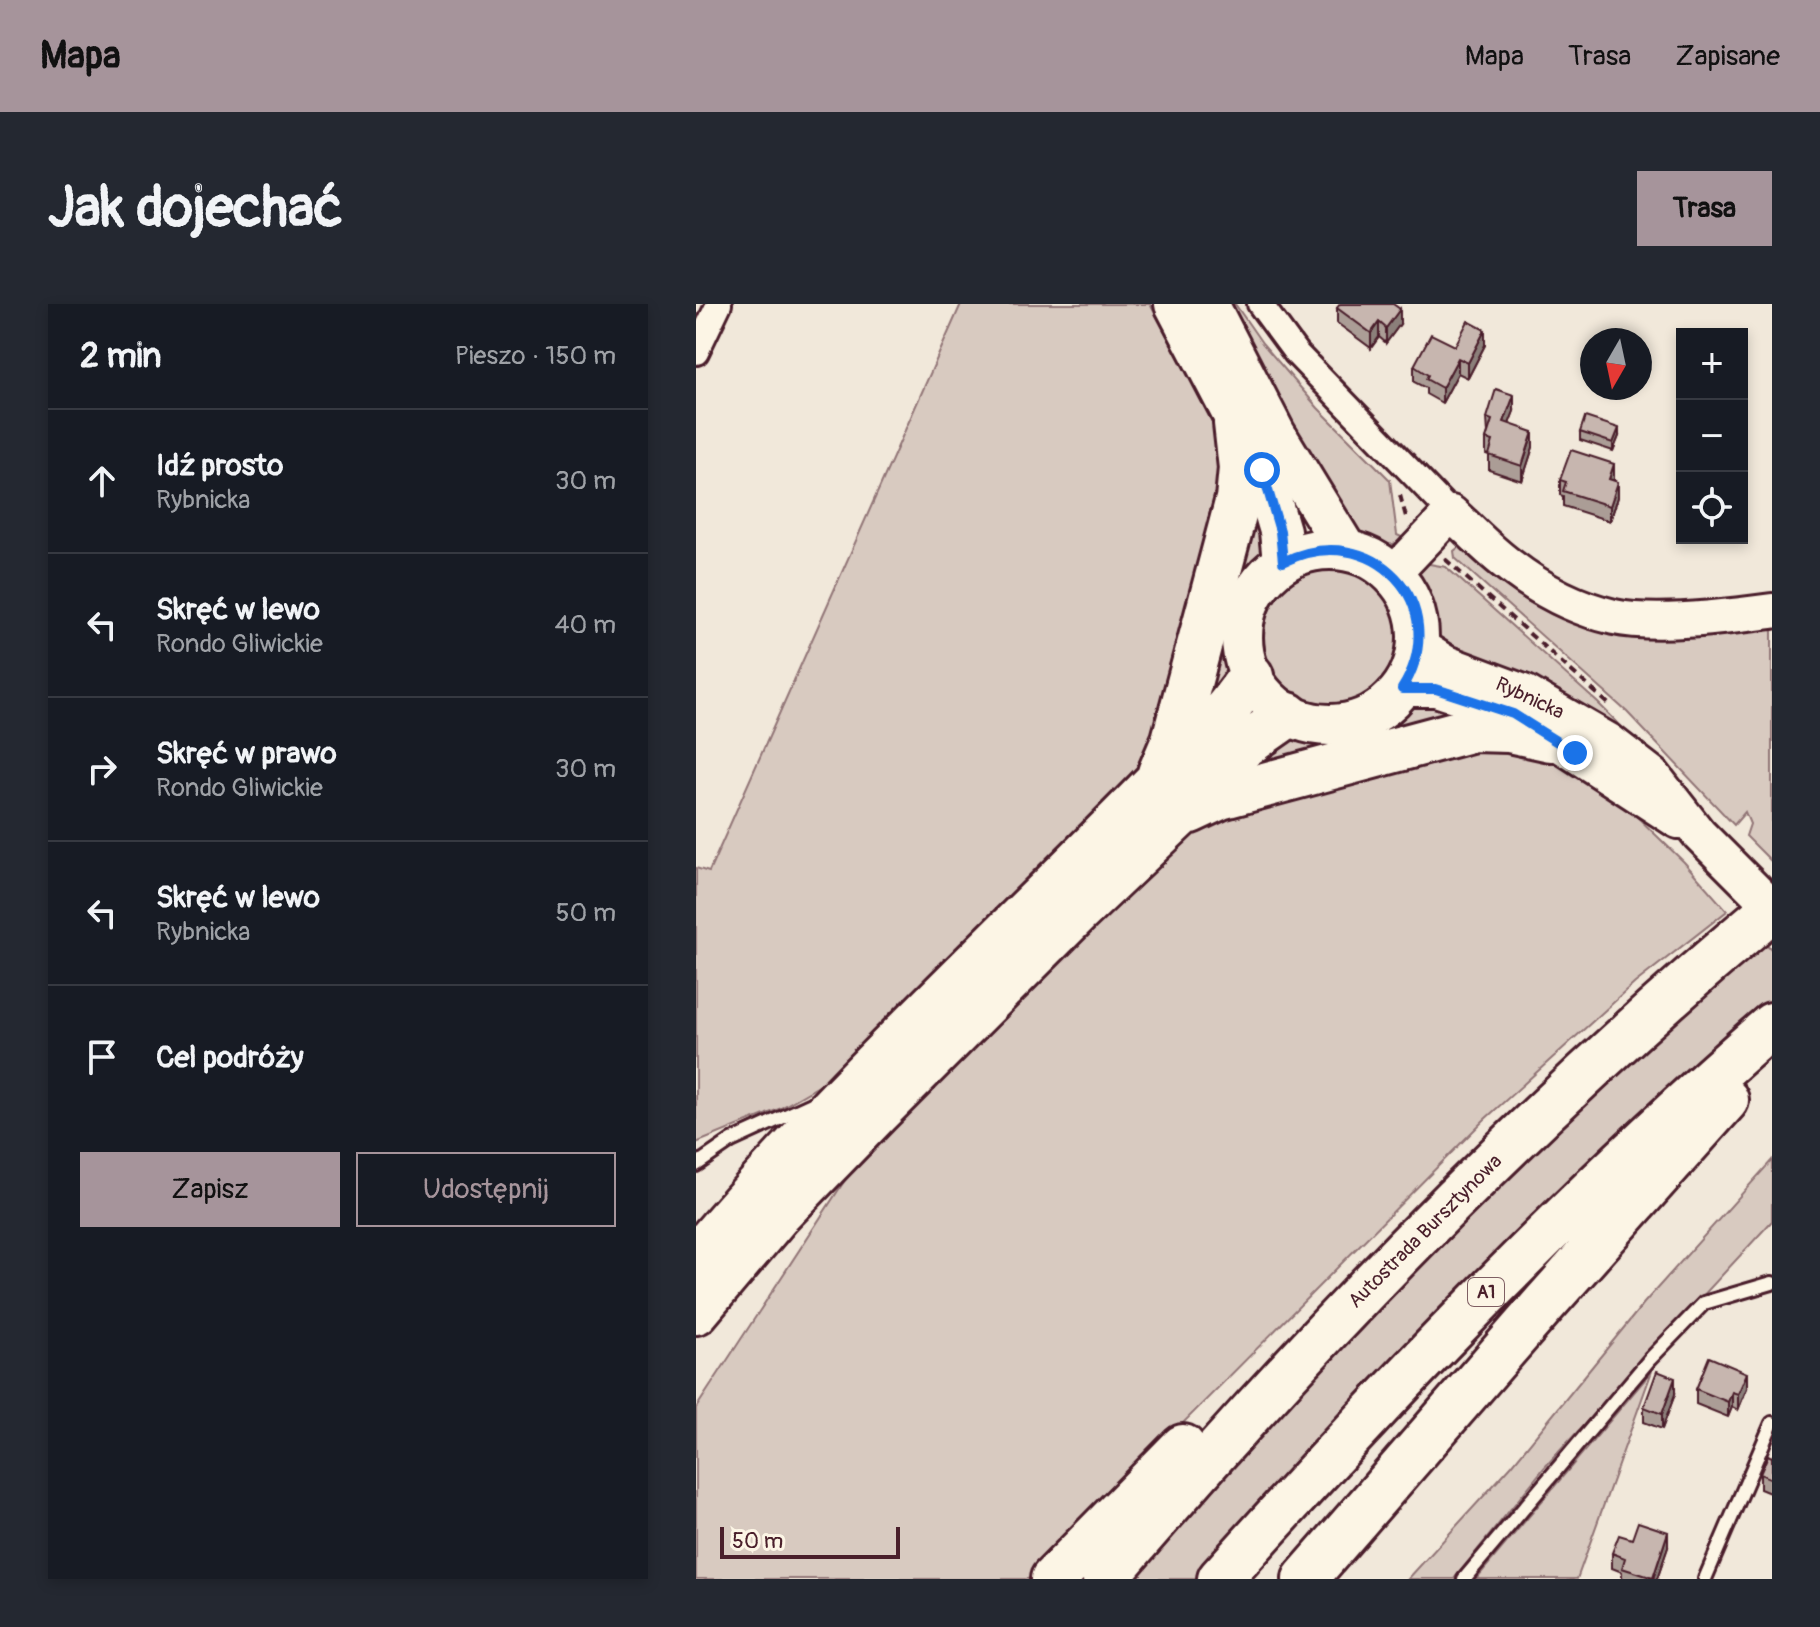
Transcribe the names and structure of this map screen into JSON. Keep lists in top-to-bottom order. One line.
{"streets":{"highway":["Autostrada Bursztynowa","A1"],"street":["Rybnicka"]},"crossings":[["Rybnicka","Autostrada Bursztynowa"]],"scale_bar":"50 m","north":"bottom","page":{"header":"Mapa","nav":["Mapa","Trasa","Zapisane"],"buttons":["Trasa",["Zapisz","Udostępnij"]],"title":"Jak dojechać","heading":["2 min","Pieszo · 150 m"],"map_buttons":["+","−"],"list":[["Idź prosto","Rybnicka","30 m"],["Skręć w lewo","Rondo Gliwickie","40 m"],["Skręć w prawo","Rondo Gliwickie","30 m"],["Skręć w lewo","Rybnicka","50 m"],"Cel podróży"],"scale":"50 m"}}
